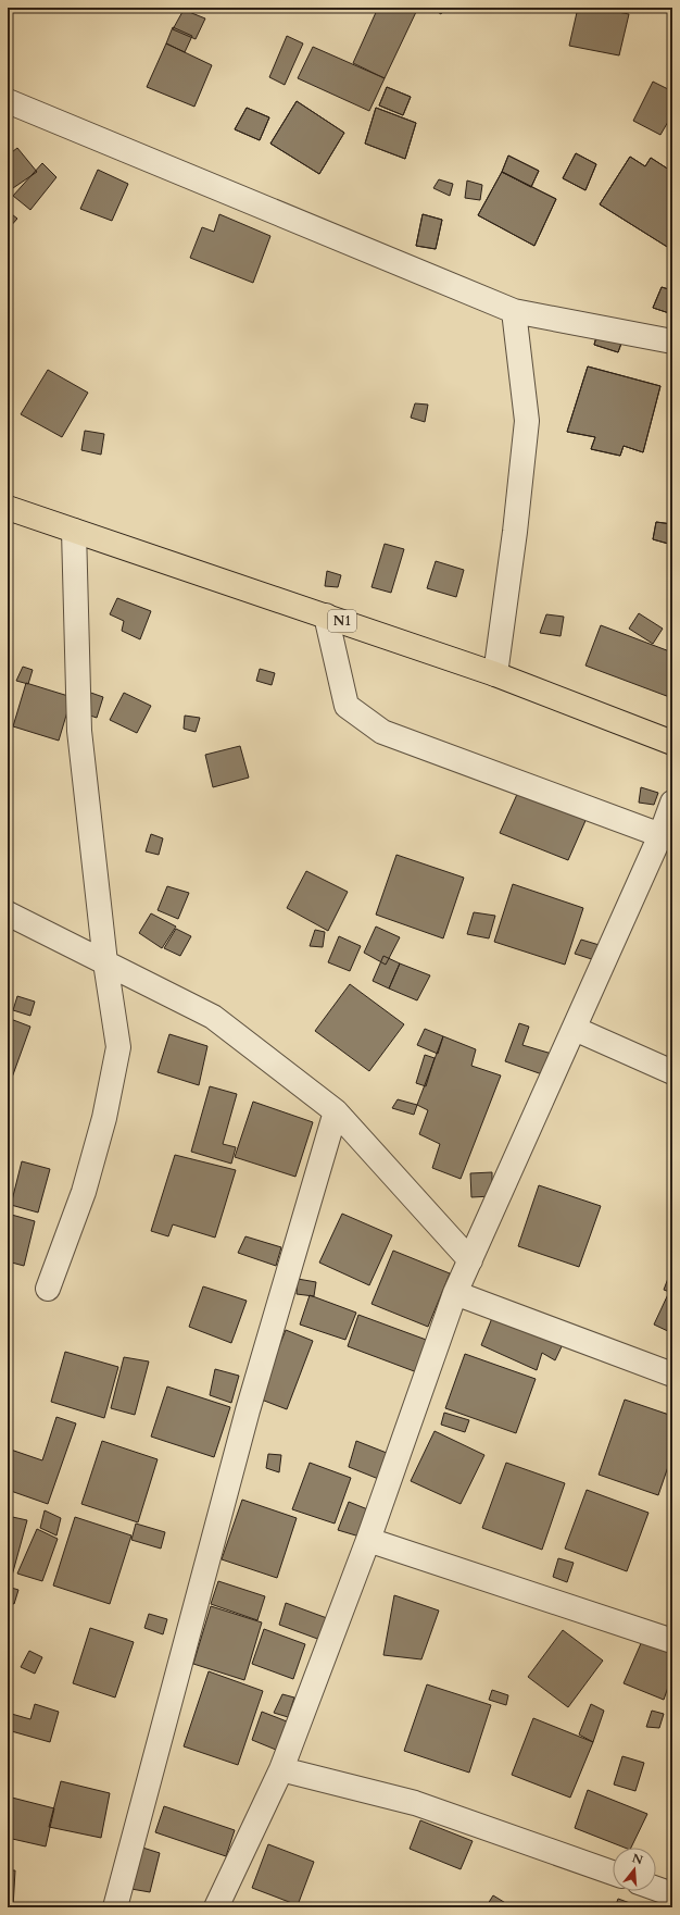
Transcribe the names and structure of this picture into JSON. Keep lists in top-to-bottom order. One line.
{"streets":{"highway":["N1"]},"north":"top"}
